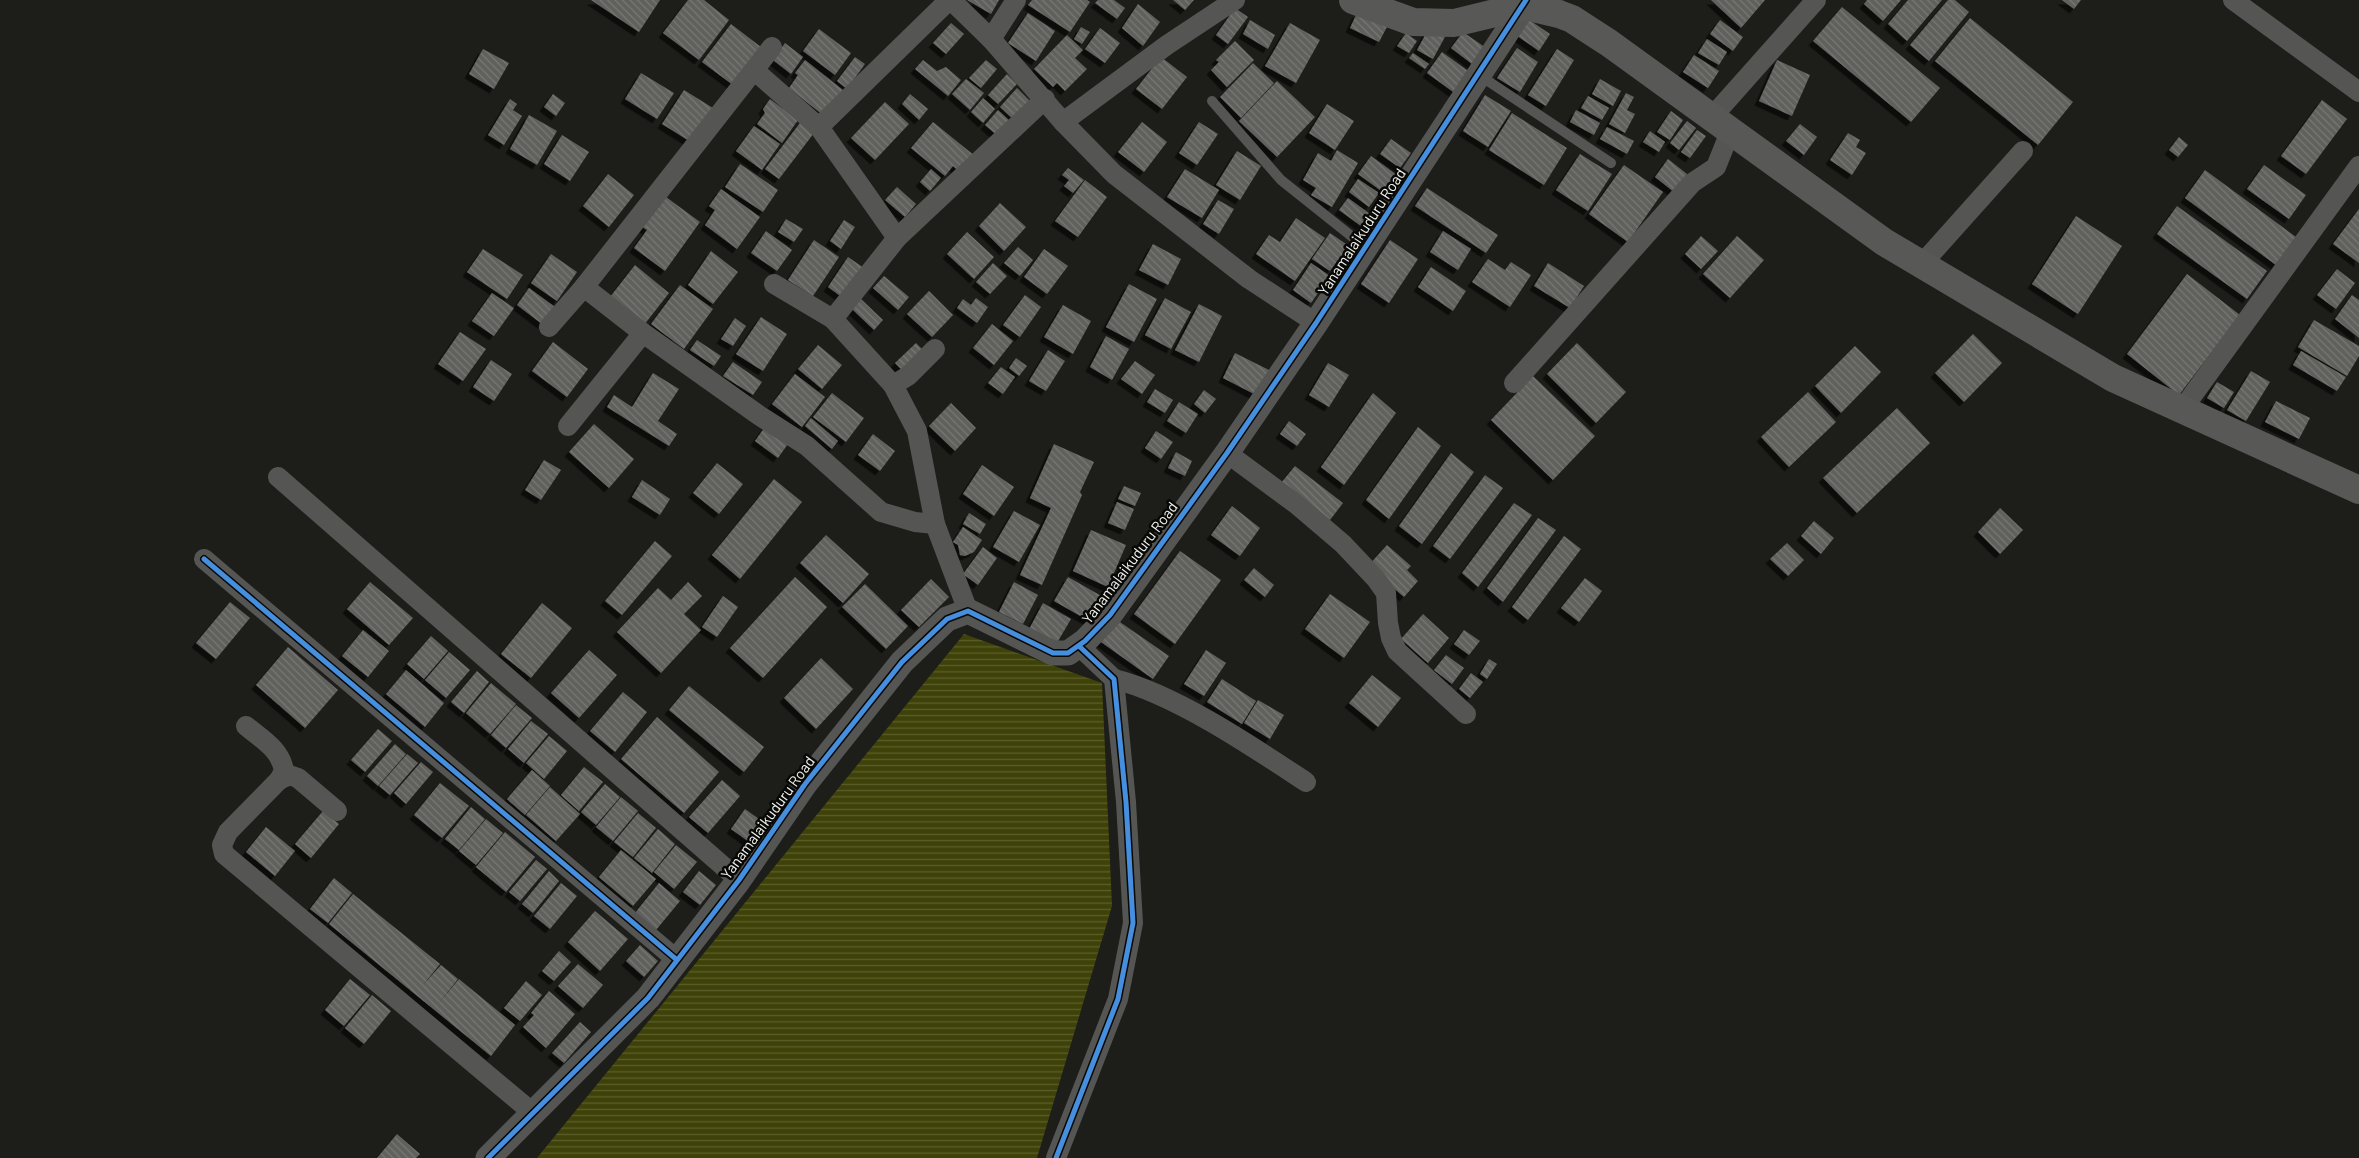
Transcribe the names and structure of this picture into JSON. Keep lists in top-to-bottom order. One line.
{"streets":{"street":["Yanamalaikuduru Road"]}}
